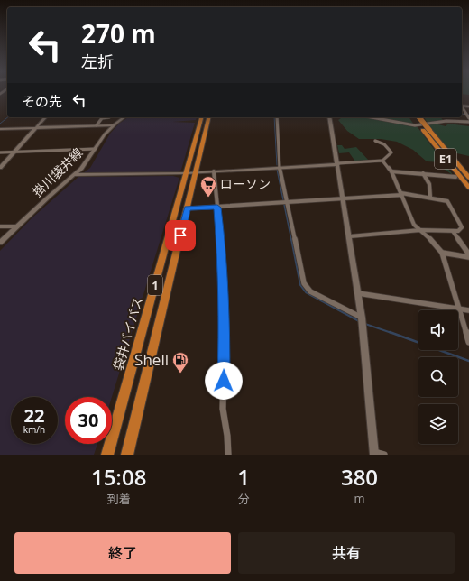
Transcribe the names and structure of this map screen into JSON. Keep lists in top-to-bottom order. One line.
{"streets":{"highway":["E1","1","袋井バイパス"],"street":["掛川袋井線"]},"places":{"supermarket":["ローソン"],"fuel station":["Shell"]},"page":{"turn":["270 m","左折"],"then":"その先","speed":"22 km/h","limit":"30","eta":["15:08","到着","1","分","380","m"],"buttons":["終了","共有"]}}
